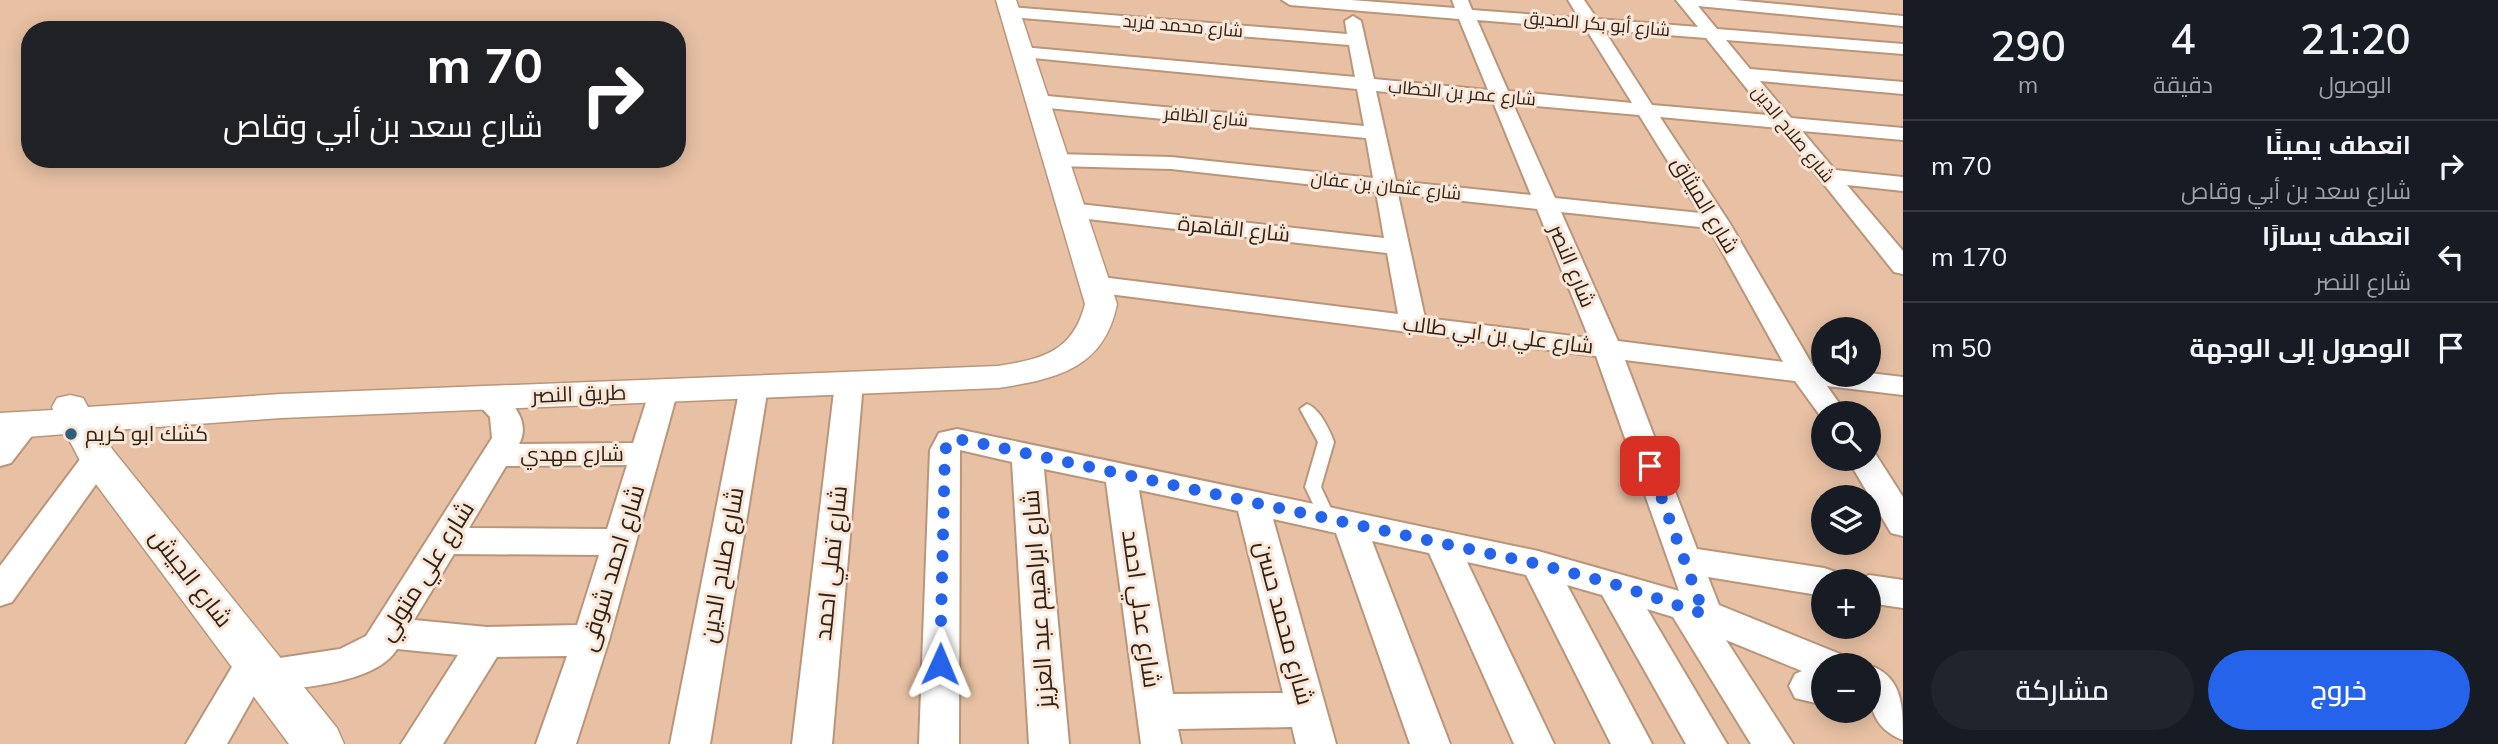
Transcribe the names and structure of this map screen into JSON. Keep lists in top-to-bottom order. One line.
{"streets":{"street":["شارع أبو بكر الصديق","شارع محمد فريد","شارع عمر بن الخطاب","شارع الظافر","شارع صلاح الدين","شارع عثمان بن عفان","شارع الميثاق","شارع القاهرة","شارع النصر","شارع علي بن ابي طالب","طريق النصر","شارع مهدي","شارع تملي احمد","شارع احمد شوقى","شارع علي متولي","شارع الجيش","شارع ابراهيم عبد العزيز","شارع عدلي احمد","شارع محمد حسن"]},"crossings":[["شارع أبو بكر الصديق","شارع صلاح الدين"],["شارع أبو بكر الصديق","شارع الميثاق"],["شارع أبو بكر الصديق","شارع النصر"],["شارع محمد فريد","طريق النصر"],["شارع عمر بن الخطاب","شارع صلاح الدين"],["شارع عمر بن الخطاب","شارع الميثاق"],["شارع عمر بن الخطاب","شارع النصر"],["شارع عمر بن الخطاب","طريق النصر"],["شارع الظافر","طريق النصر"],["شارع صلاح الدين","طريق النصر"],["شارع عثمان بن عفان","شارع الميثاق"],["شارع عثمان بن عفان","شارع النصر"],["شارع عثمان بن عفان","طريق النصر"],["شارع الميثاق","شارع علي بن ابي طالب"],["شارع القاهرة","طريق النصر"],["شارع النصر","شارع علي بن ابي طالب"],["شارع علي بن ابي طالب","طريق النصر"],["طريق النصر","شارع تملي احمد"],["طريق النصر","شارع احمد شوقى"],["طريق النصر","شارع علي متولي"],["طريق النصر","شارع الجيش"],["شارع مهدي","شارع احمد شوقى"],["شارع مهدي","شارع علي متولي"],["شارع علي متولي","شارع الجيش"]],"places":["كشك ابو كريم"],"page":{"eta":["21:20","الوصول","4","دقيقة","290","m"],"turn":["70 m","شارع سعد بن أبي وقاص"],"list":[{"name":"انعطف يمينًا","note":"شارع سعد بن أبي وقاص","value":"70 m"},{"name":"انعطف يسارًا","note":"شارع النصر","value":"170 m"},{"name":"الوصول إلى الوجهة","value":"50 m"}],"map_buttons":["+","−"],"buttons":["خروج","مشاركة"]}}
